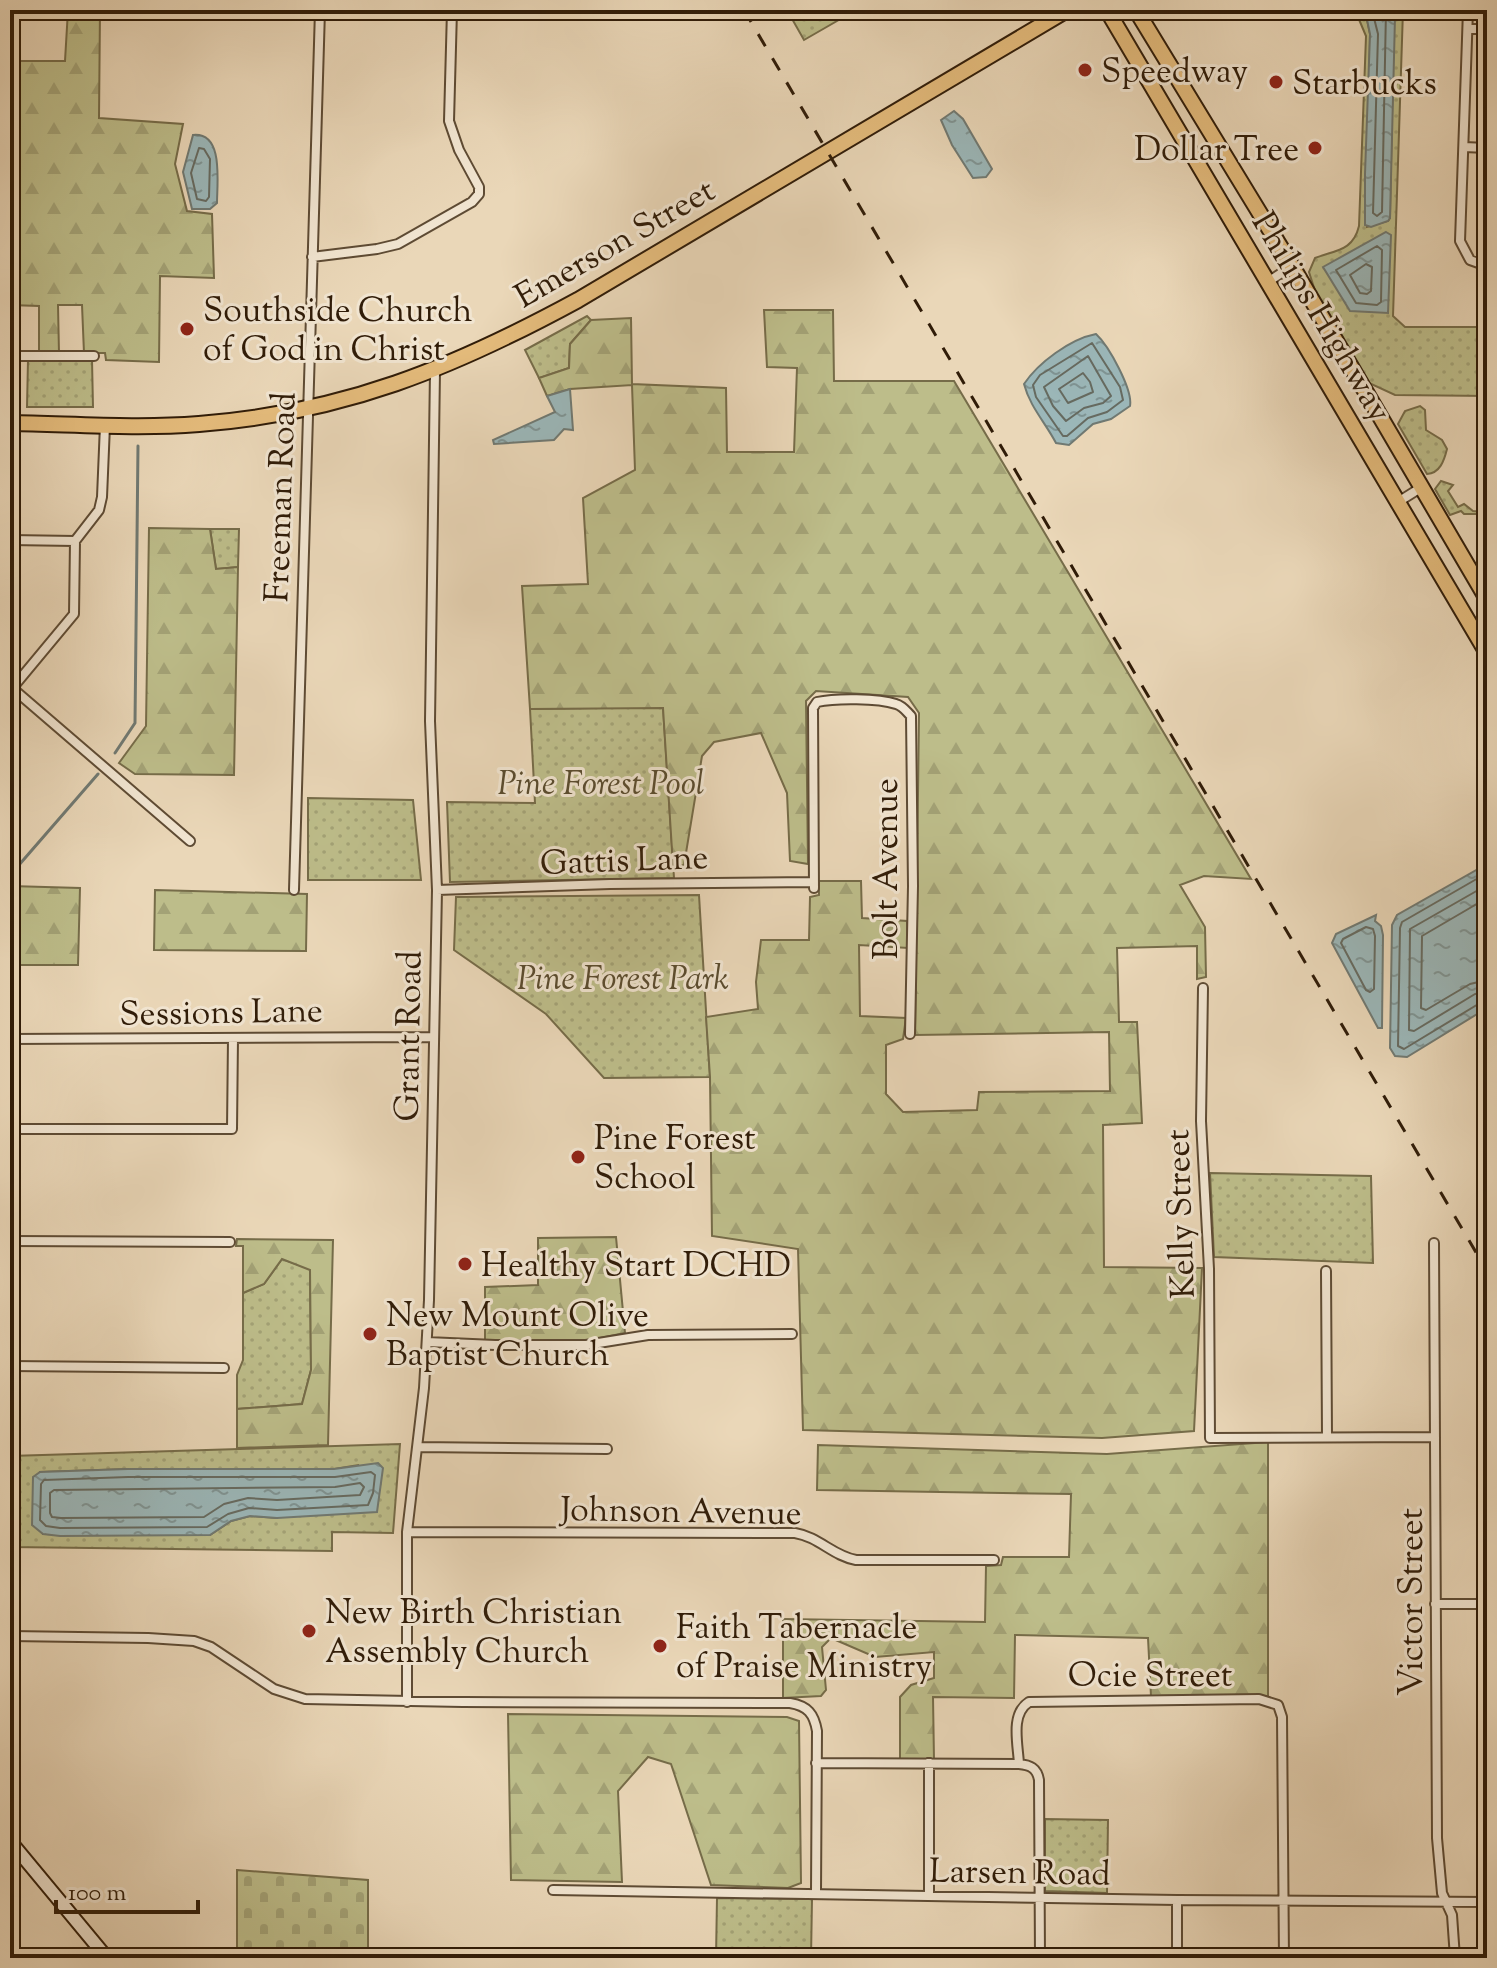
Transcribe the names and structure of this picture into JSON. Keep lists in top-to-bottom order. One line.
{"streets":{"main road":["Emerson Street","Philips Highway"],"street":["Freeman Road","Gattis Lane","Bolt Avenue","Sessions Lane","Grant Road","Kelly Street","Johnson Avenue","Victor Street","Ocie Street","Larsen Road"]},"crossings":[["Emerson Street","Freeman Road"],["Emerson Street","Grant Road"],["Gattis Lane","Bolt Avenue"],["Gattis Lane","Grant Road"],["Sessions Lane","Grant Road"],["Grant Road","Johnson Avenue"],["Victor Street","Larsen Road"],["Ocie Street","Larsen Road"]],"parks":["Pine Forest Pool","Pine Forest Park"],"places":["Speedway","Starbucks","Dollar Tree","Southside Church of God in Christ","Pine Forest School","Healthy Start DCHD","New Mount Olive Baptist Church","New Birth Christian Assembly Church","Faith Tabernacle of Praise Ministry"],"scale_bar":"100 m"}
